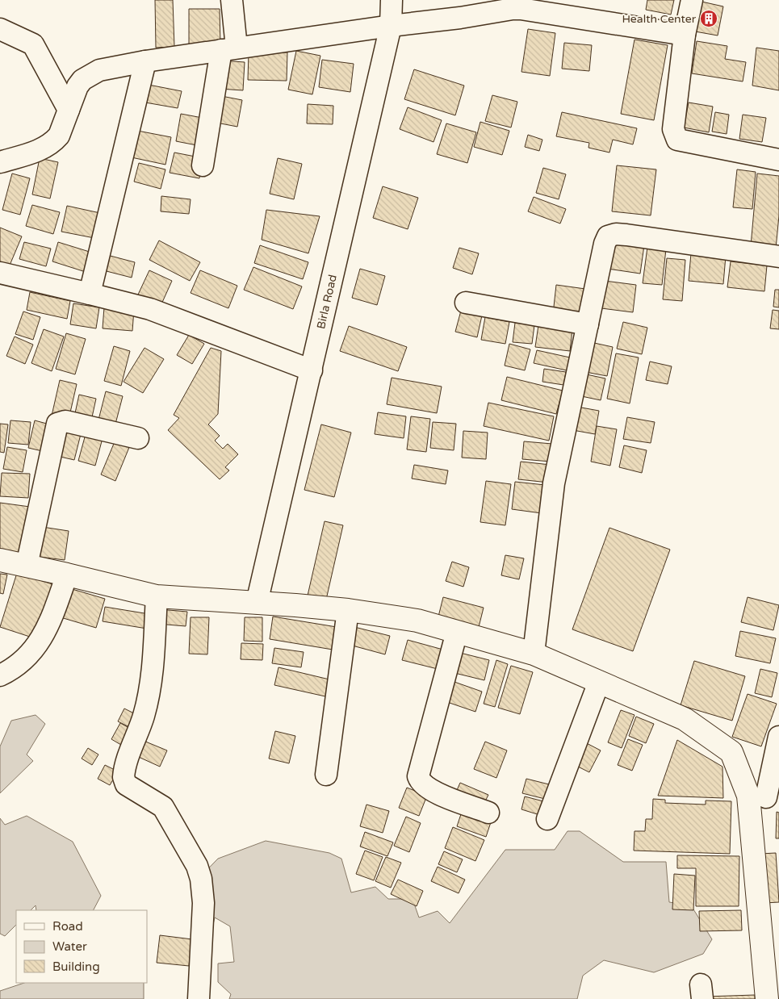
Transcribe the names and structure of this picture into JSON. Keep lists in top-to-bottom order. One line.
{"streets":{"street":["Birla Road"]},"places":{"building":["Health Center"]},"legend":["Road","Water","Building"]}
